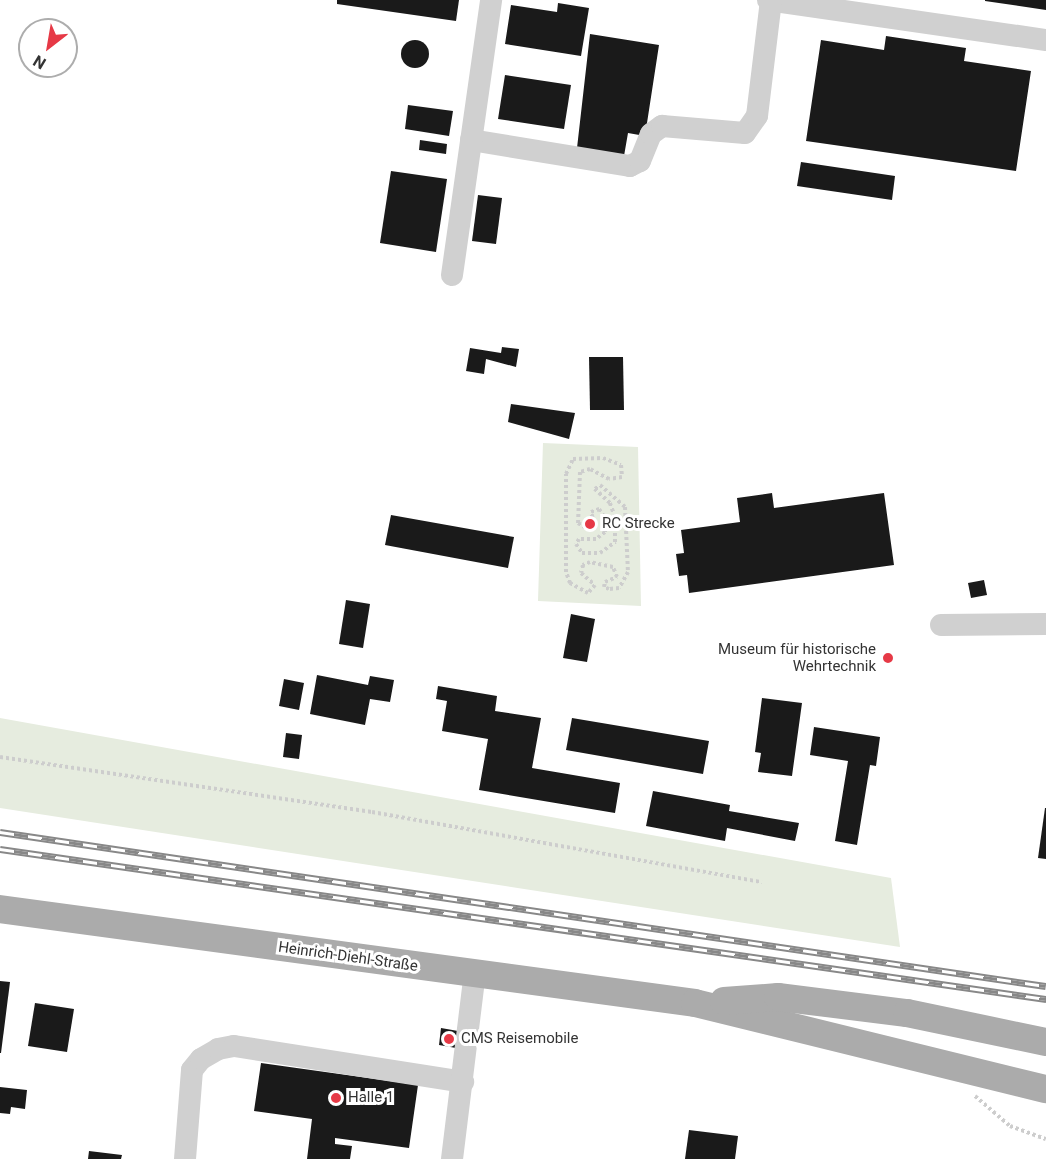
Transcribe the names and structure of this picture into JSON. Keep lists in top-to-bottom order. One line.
{"streets":{"main road":["Heinrich-Diehl-Straße"]},"places":["RC Strecke","Museum für historische Wehrtechnik","CMS Reisemobile","Halle 1"],"north":"bottom left"}
